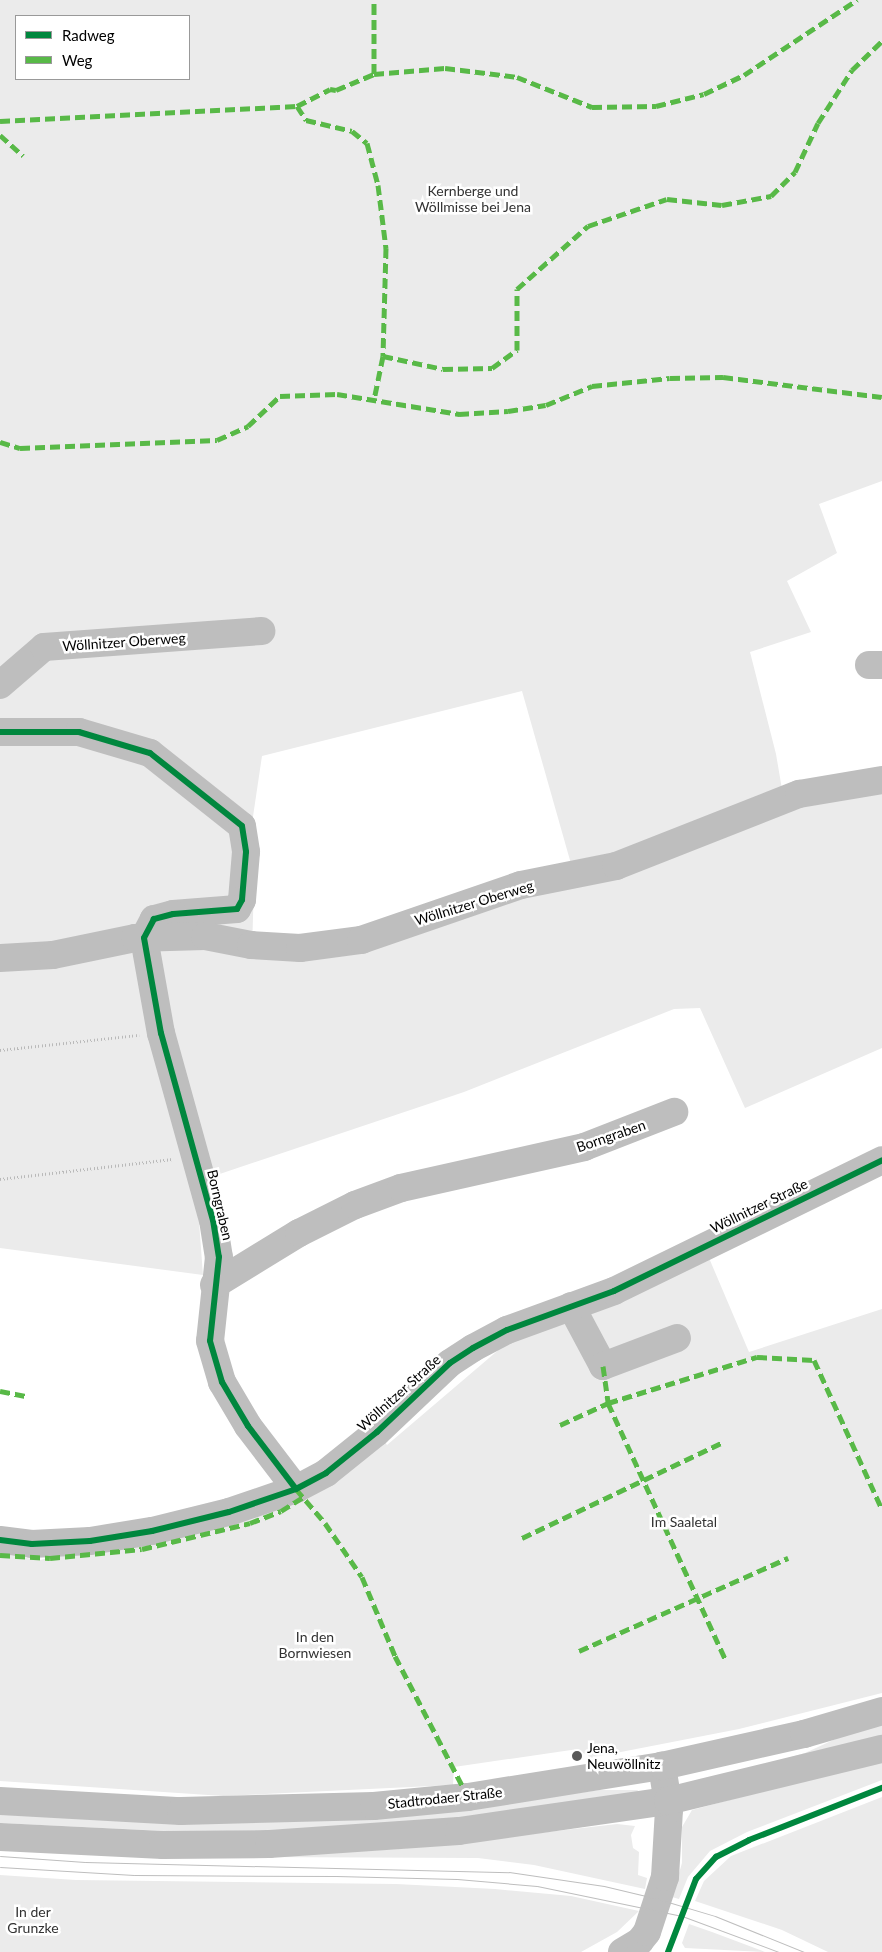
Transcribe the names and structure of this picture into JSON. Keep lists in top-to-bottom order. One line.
{"streets":{"street":["Wöllnitzer Oberweg","Borngraben","Wöllnitzer Straße","Stadtrodaer Straße"]},"crossings":[["Wöllnitzer Oberweg","Borngraben"],["Borngraben","Wöllnitzer Straße"]],"parks":["Kernberge und Wöllmisse bei Jena","Im Saaletal","In den Bornwiesen","In der Grunzke"],"places":["Jena, Neuwöllnitz"],"legend":["Radweg","Weg"]}
